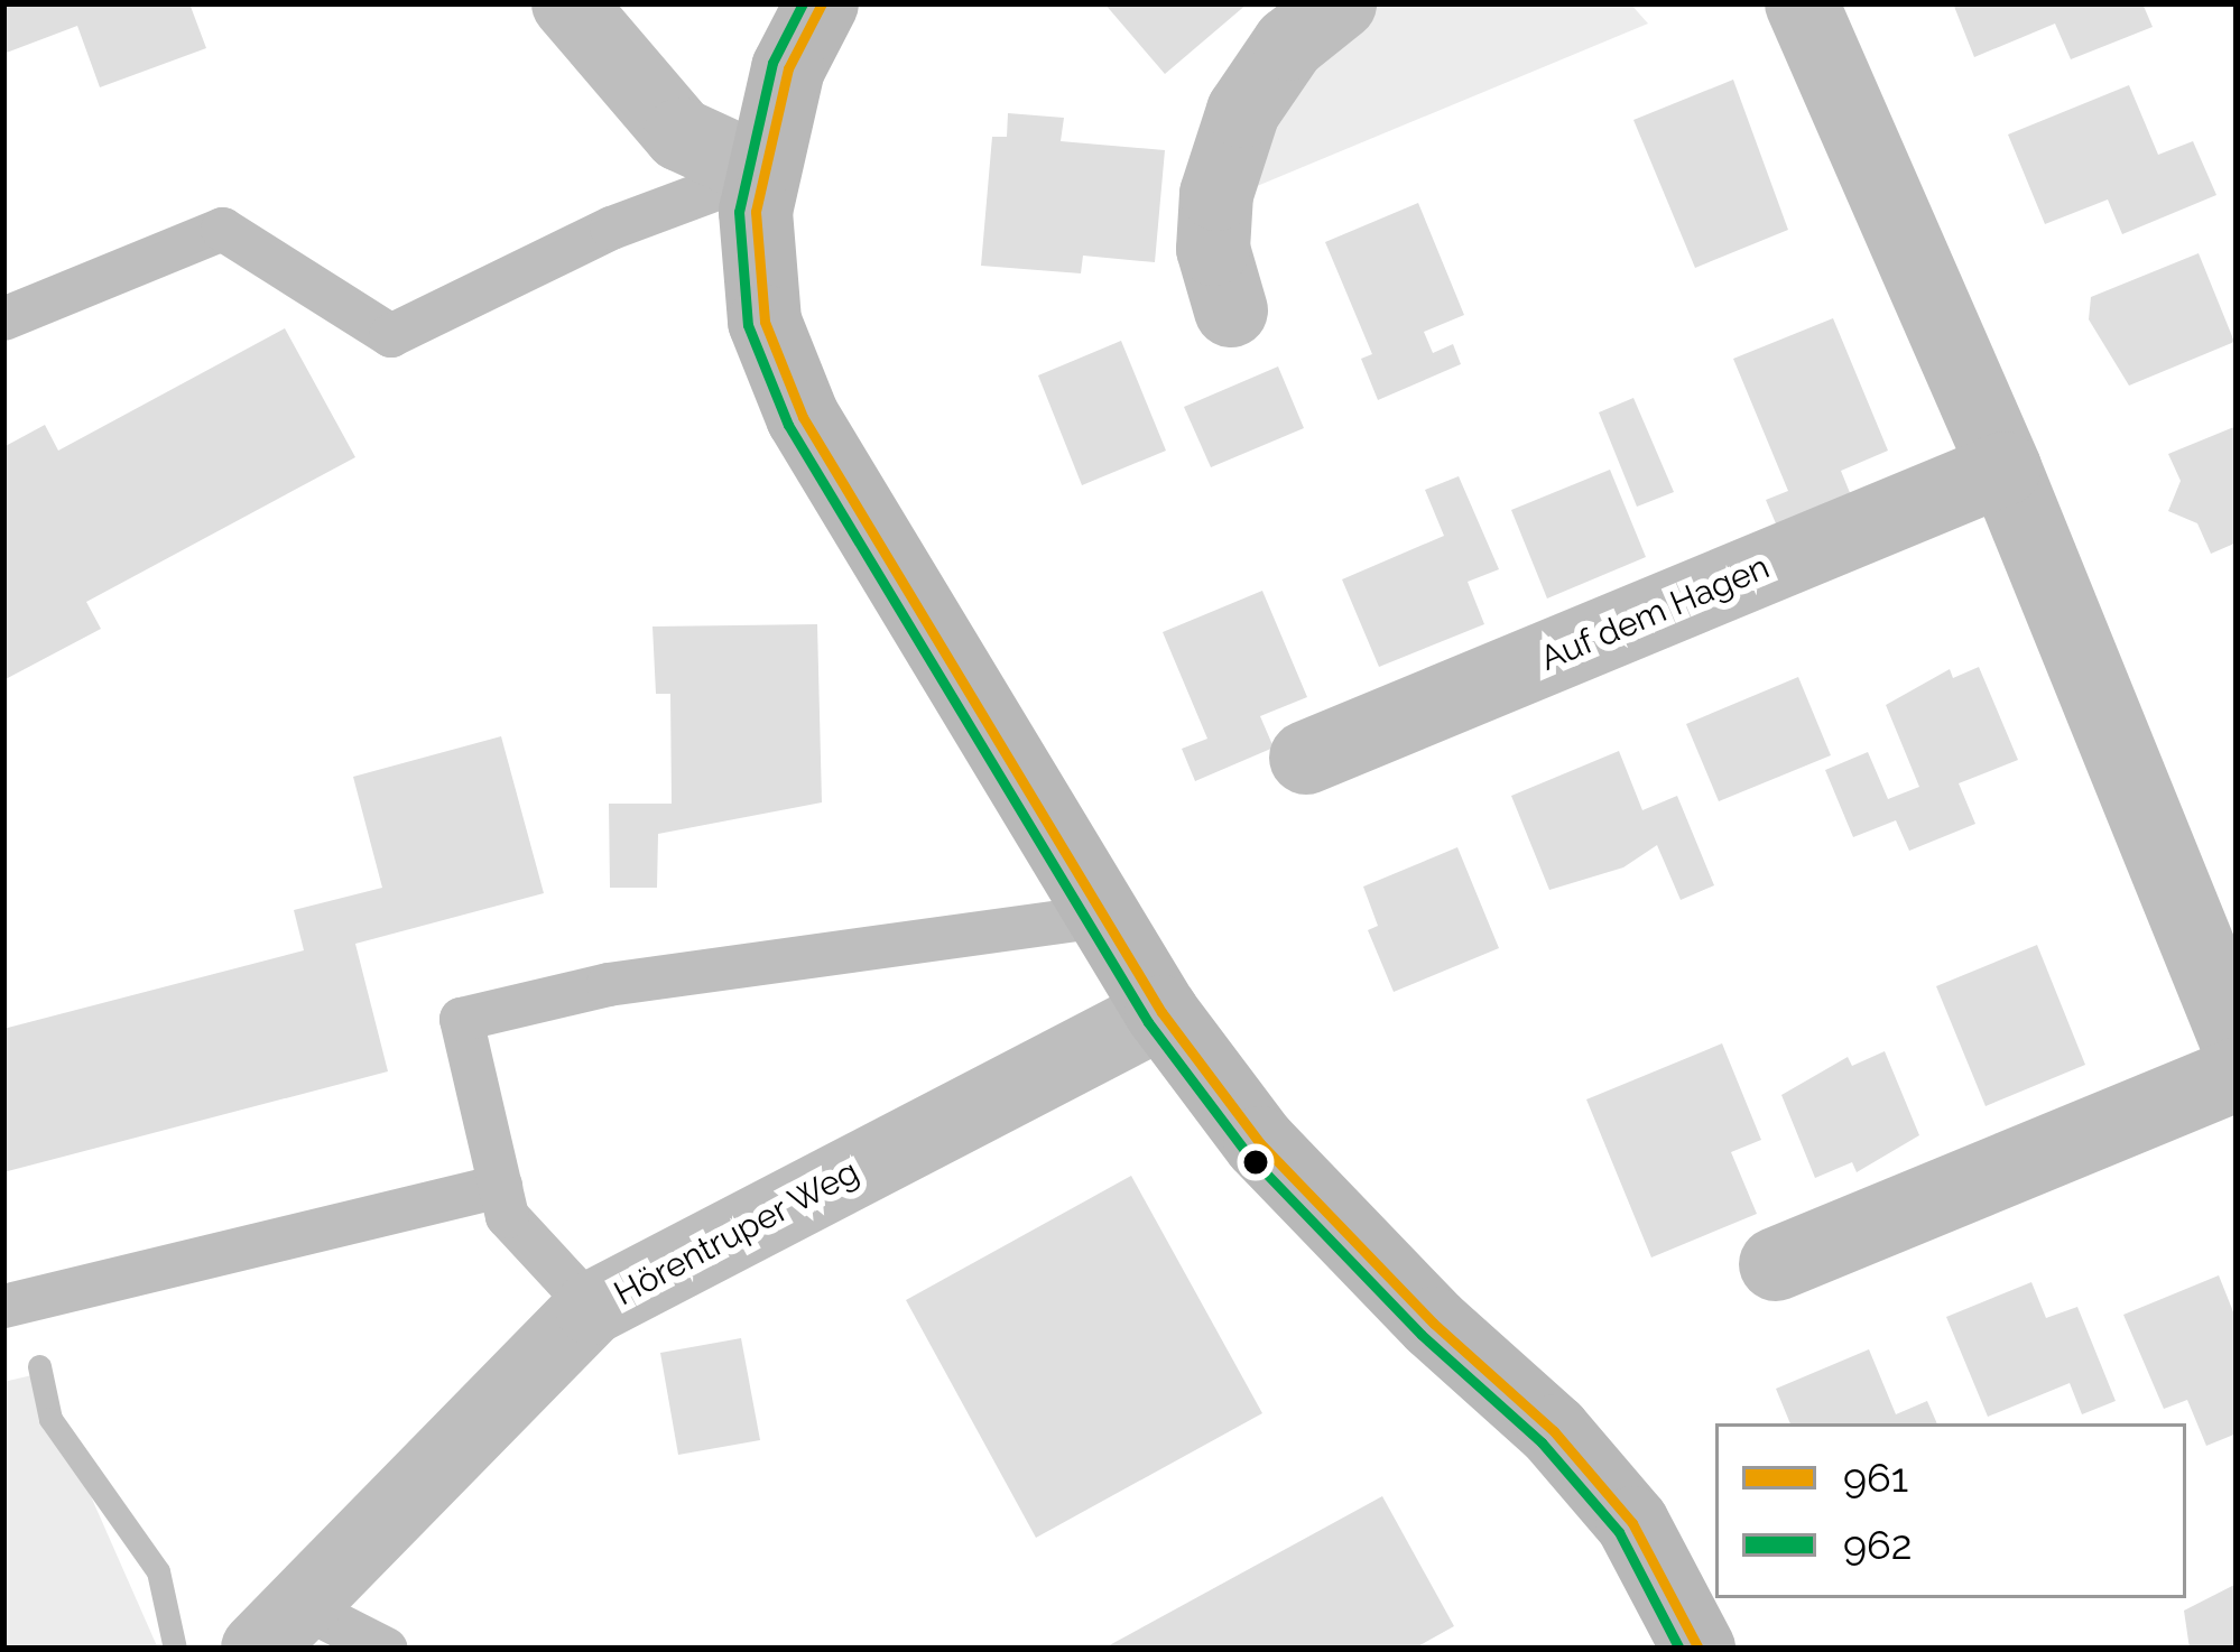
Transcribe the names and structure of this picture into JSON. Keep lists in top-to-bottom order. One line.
{"streets":{"street":["Auf dem Hagen","Hörentruper Weg"]},"lines":["transit line 961","transit line 962"],"legend":["961","962"]}
